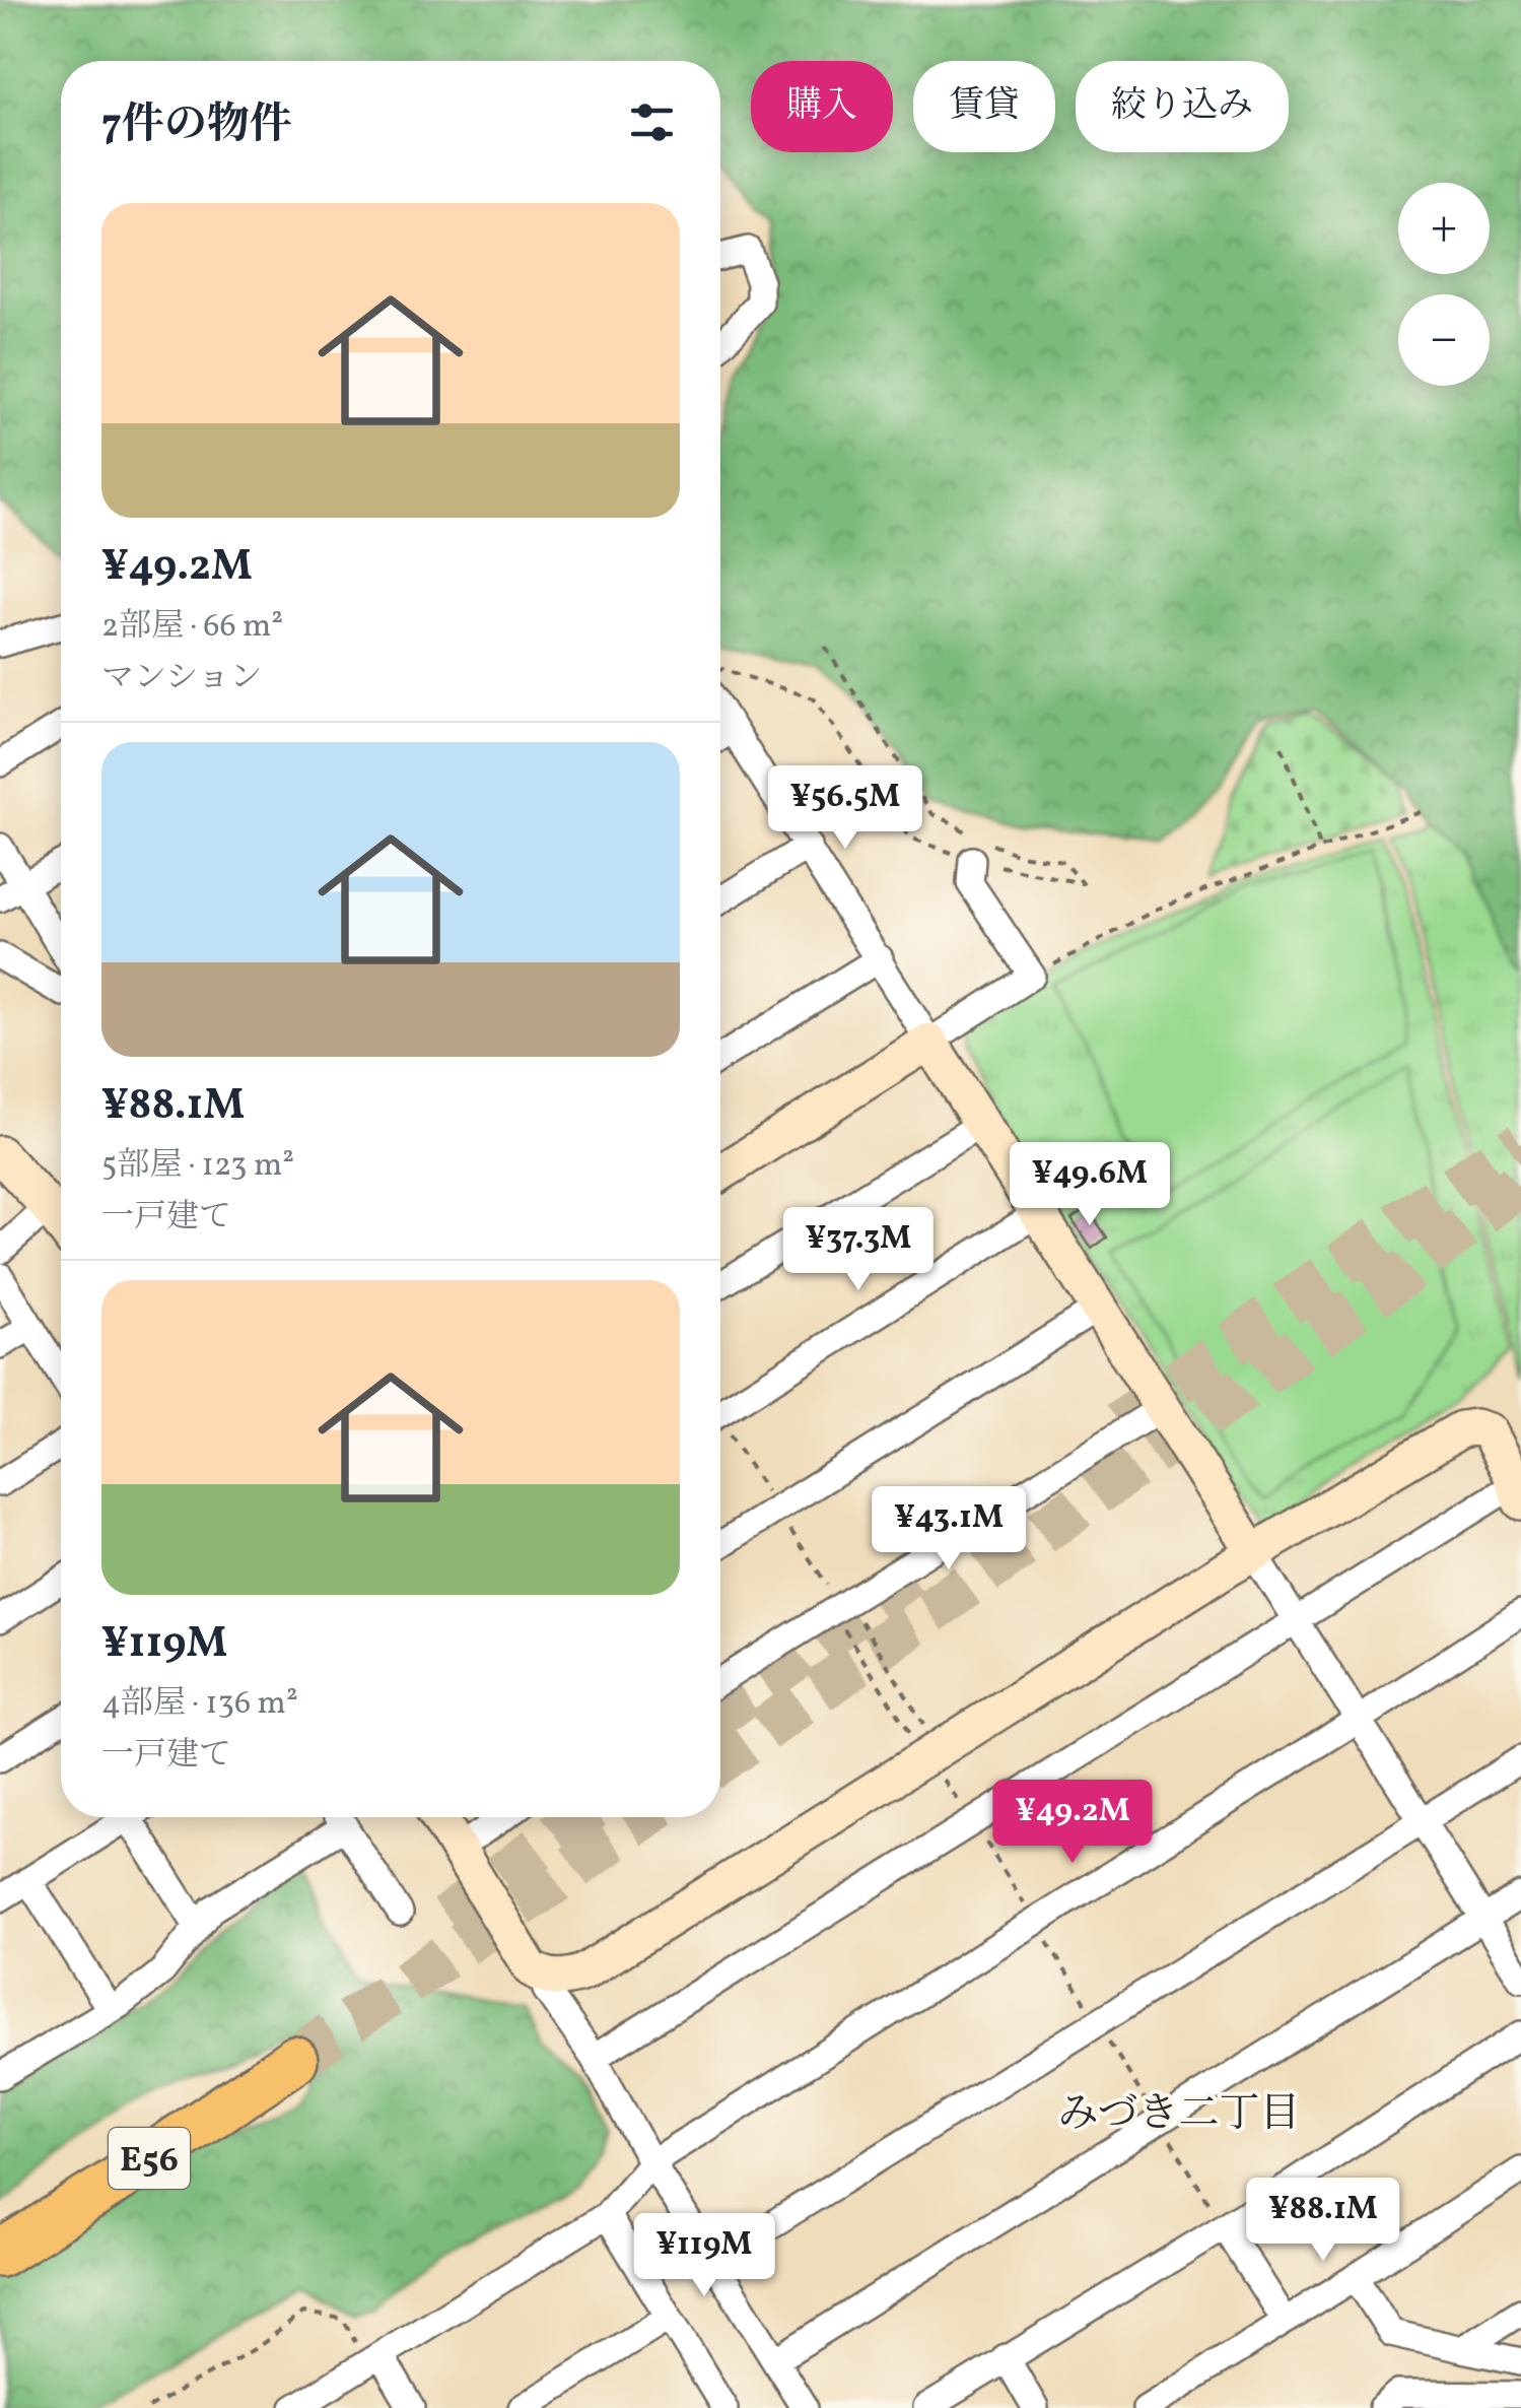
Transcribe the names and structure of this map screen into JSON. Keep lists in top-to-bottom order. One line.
{"streets":{"highway":["E56"]},"districts":["みづき二丁目"],"page":{"chip":["購入","賃貸","絞り込み"],"heading":"7件の物件","map_buttons":["+","−"],"list":[{"name":"¥49.2M","note":"2部屋 · 66 m² · マンション"},{"name":"¥88.1M","note":"5部屋 · 123 m² · 一戸建て"},{"name":"¥119M","note":"4部屋 · 136 m² · 一戸建て"}],"price":["¥56.5M","¥49.6M","¥37.3M","¥43.1M","¥49.2M","¥88.1M","¥119M"]}}
